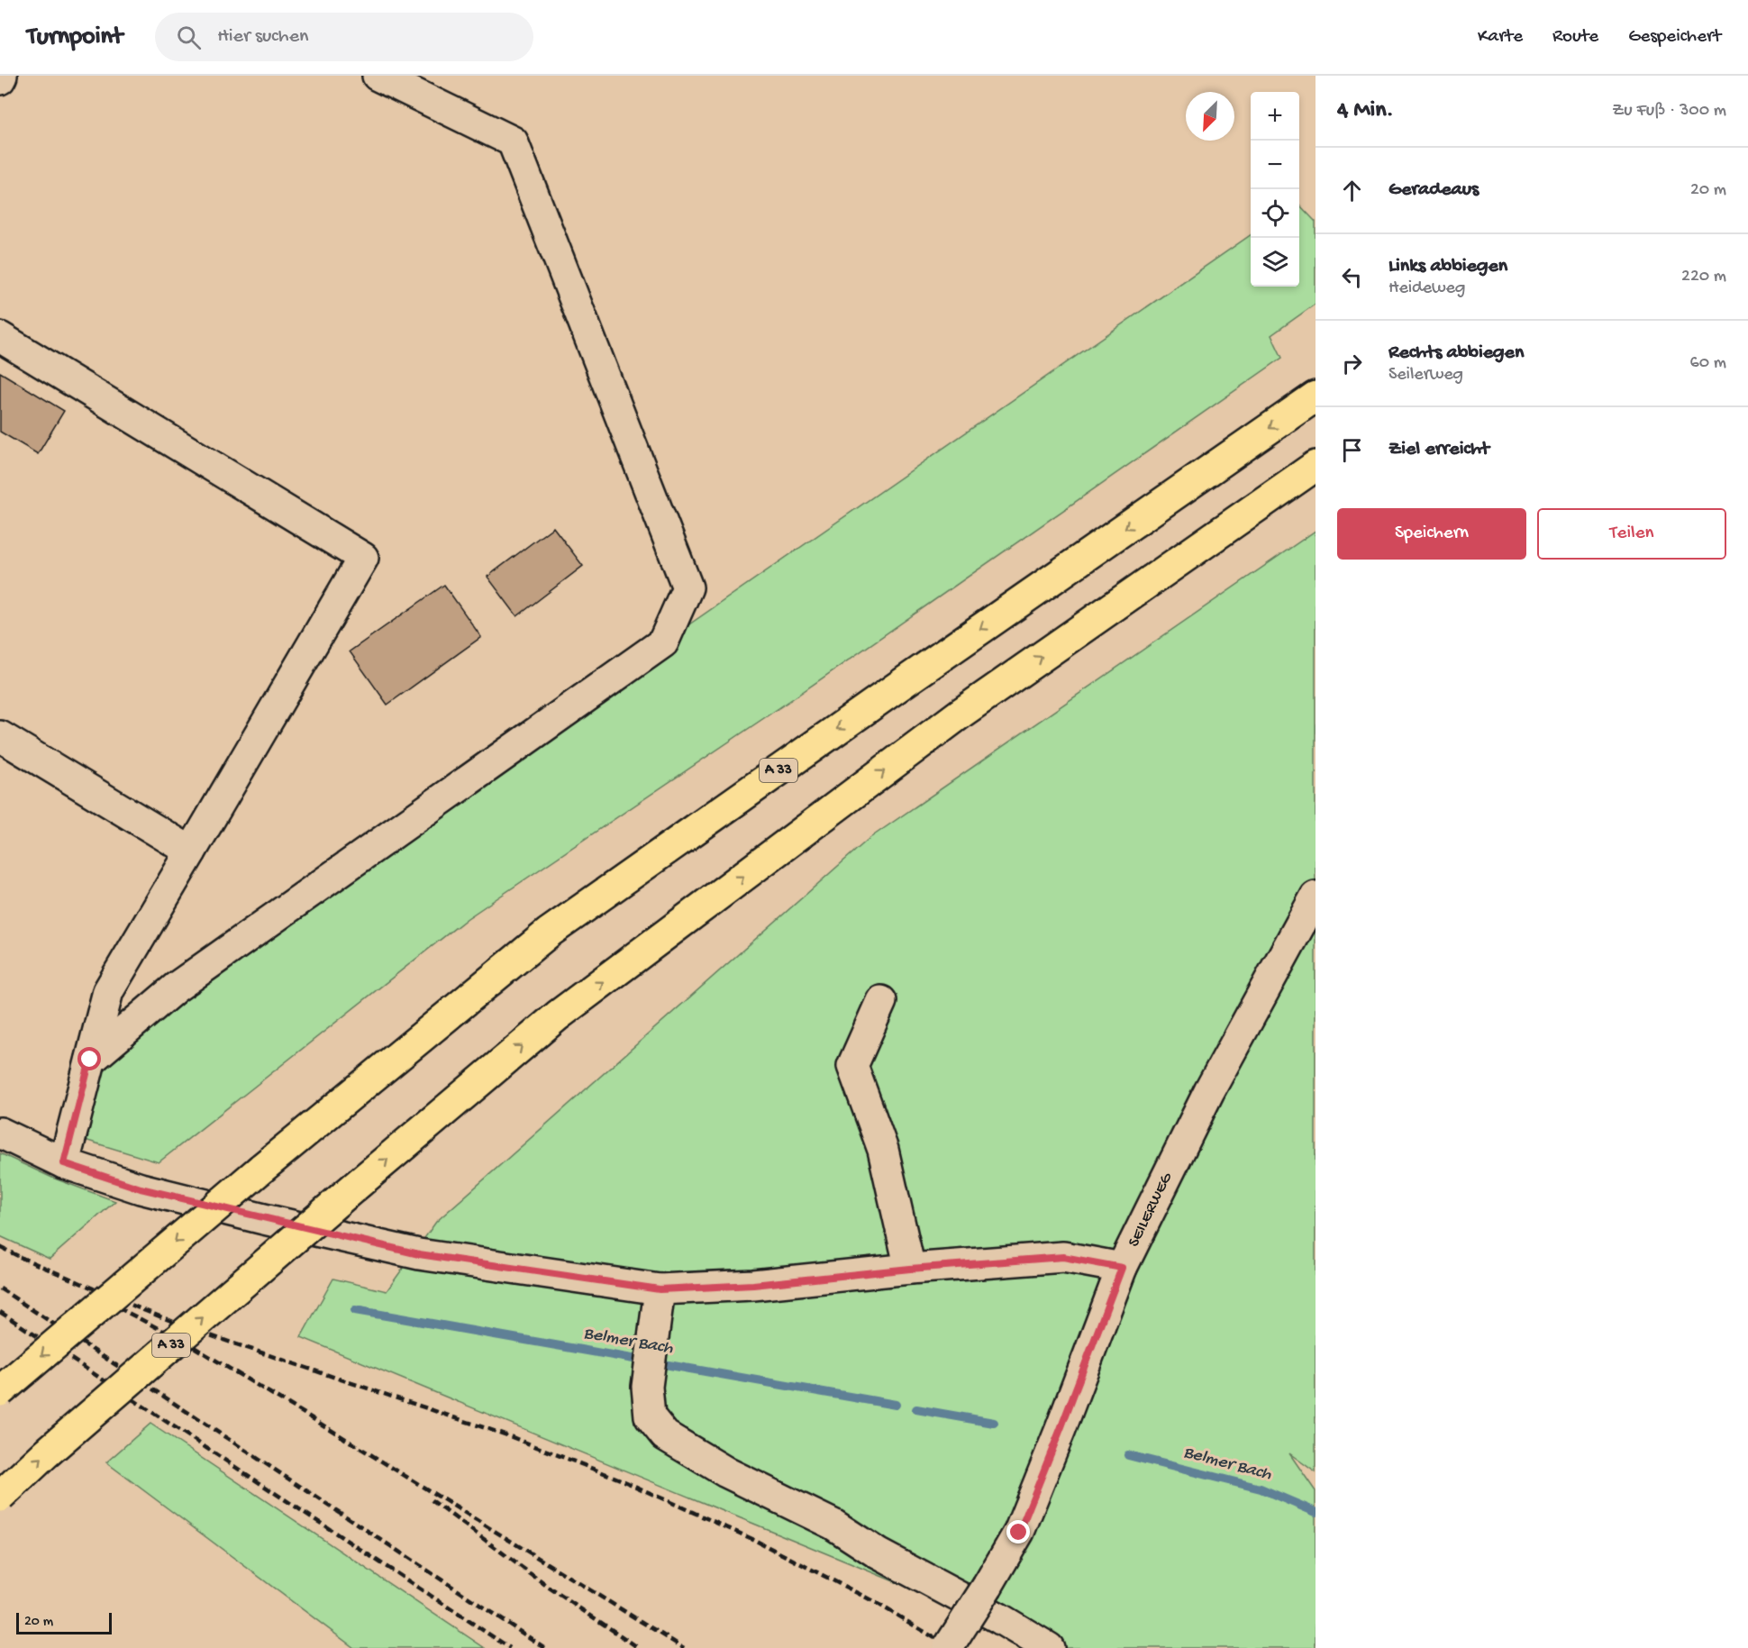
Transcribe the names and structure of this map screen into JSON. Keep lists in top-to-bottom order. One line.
{"streets":{"highway":["A 33"],"street":["SEILERWEG"]},"water":["Belmer Bach"],"scale_bar":"20 m","north":"bottom left","page":{"header":"Turnpoint","search":"Hier suchen","nav":["Karte","Route","Gespeichert"],"heading":["4 Min.","Zu Fuß · 300 m"],"map_buttons":["+","−"],"list":[["Geradeaus","20 m"],["Links abbiegen","Heideweg","220 m"],["Rechts abbiegen","Seilerweg","60 m"],"Ziel erreicht"],"buttons":["Speichern","Teilen"],"scale":"20 m"}}
